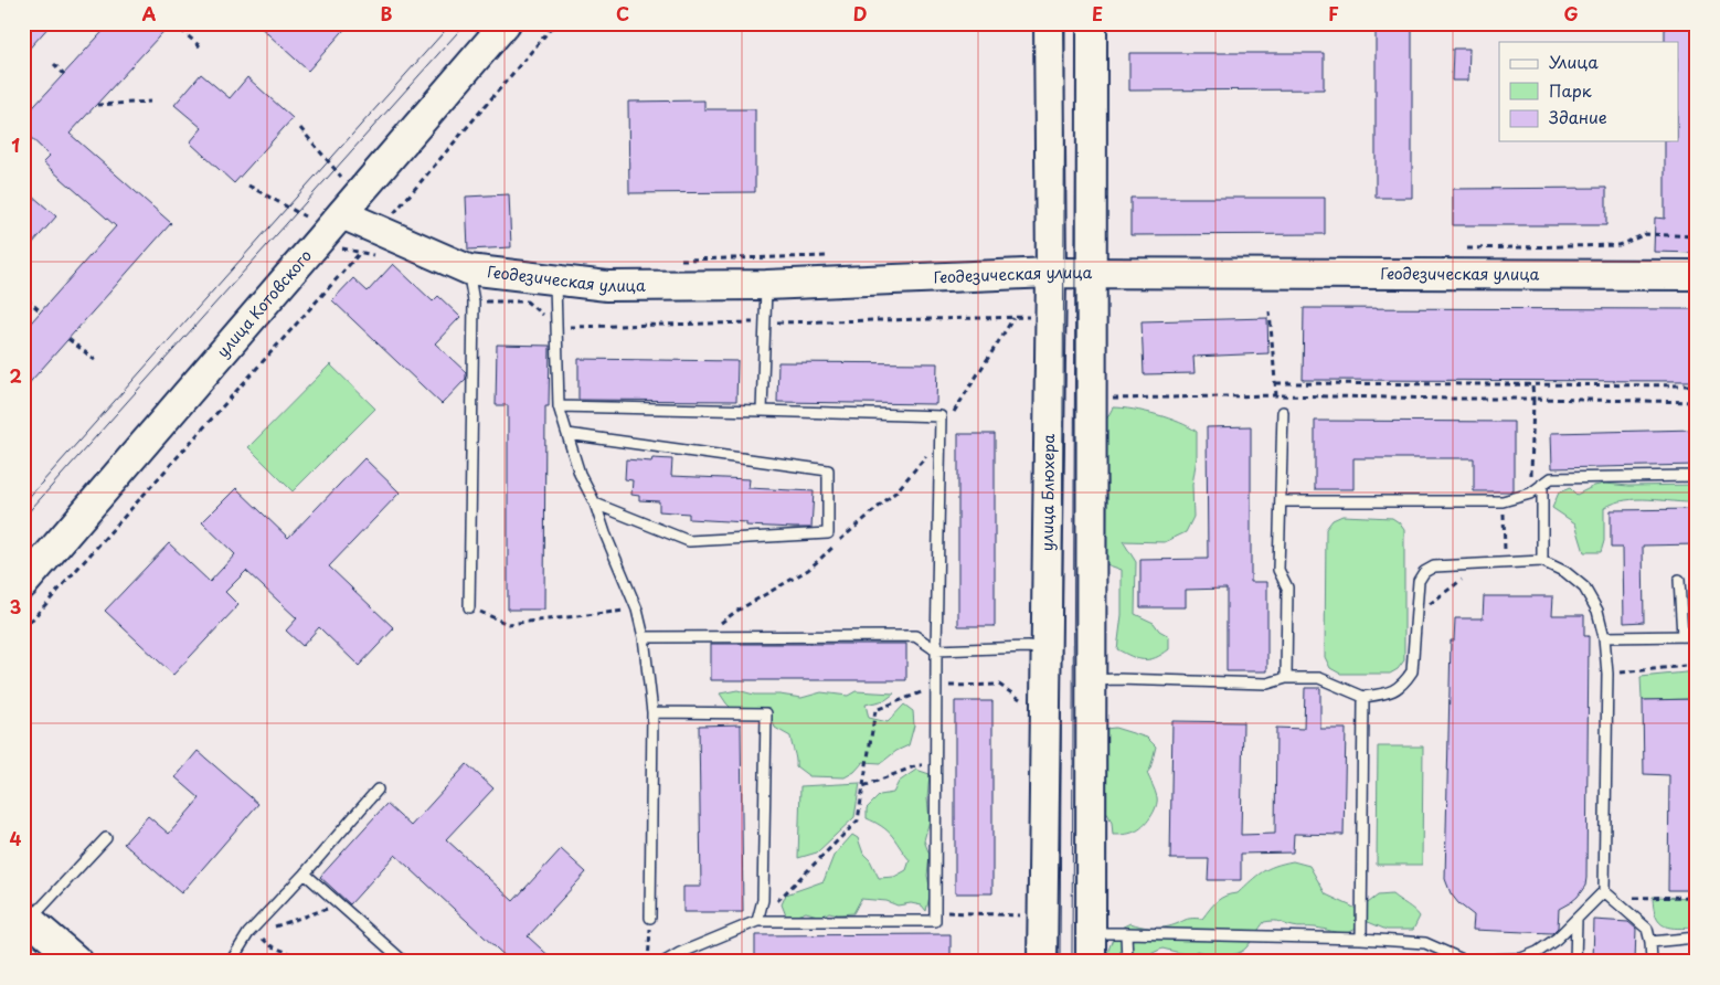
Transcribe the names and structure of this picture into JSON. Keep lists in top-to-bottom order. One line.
{"streets":{"street":["Геодезическая улица","улица Котовского","улица Блюхера"]},"crossings":[["Геодезическая улица","улица Котовского"],["Геодезическая улица","улица Блюхера"]],"legend":["Улица","Парк","Здание"],"grid":{"columns":["A","B","C","D","E","F","G"],"rows":["1","2","3","4"]}}
